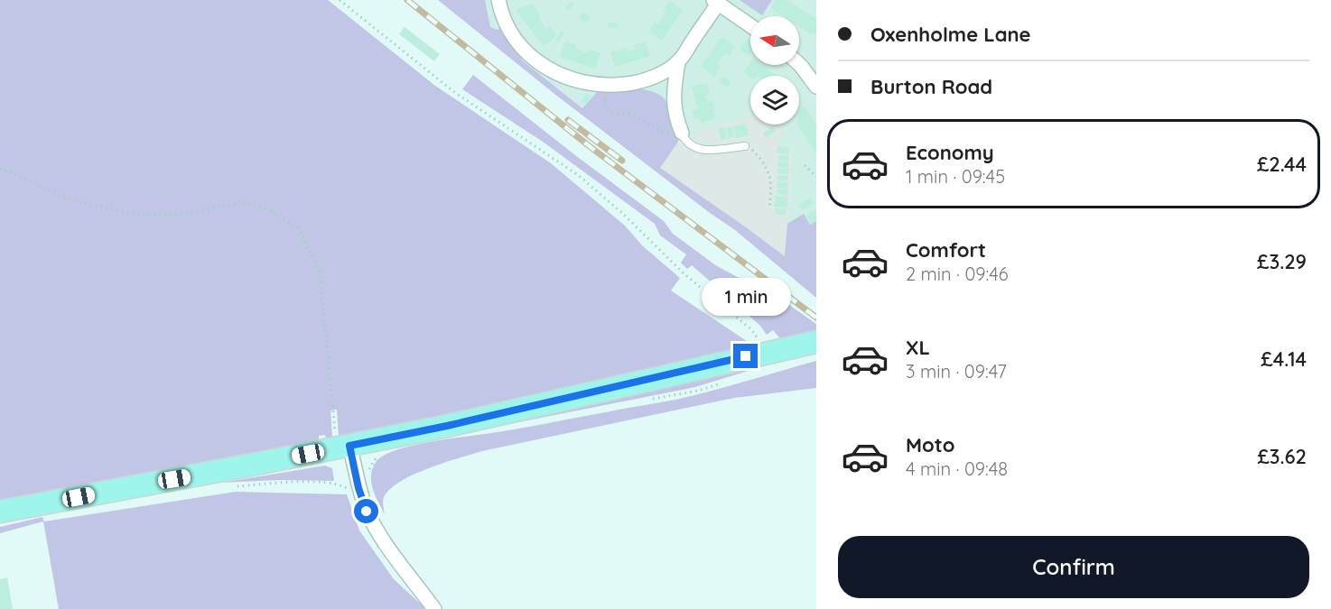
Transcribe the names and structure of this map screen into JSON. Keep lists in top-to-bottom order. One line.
{"north":"left","page":{"banner":["Oxenholme Lane","Burton Road"],"list":[{"name":"Economy","note":"1 min · 09:45","value":"£2.44"},{"name":"Comfort","note":"2 min · 09:46","value":"£3.29"},{"name":"XL","note":"3 min · 09:47","value":"£4.14"},{"name":"Moto","note":"4 min · 09:48","value":"£3.62"}],"bubble":"1 min","buttons":"Confirm"}}
